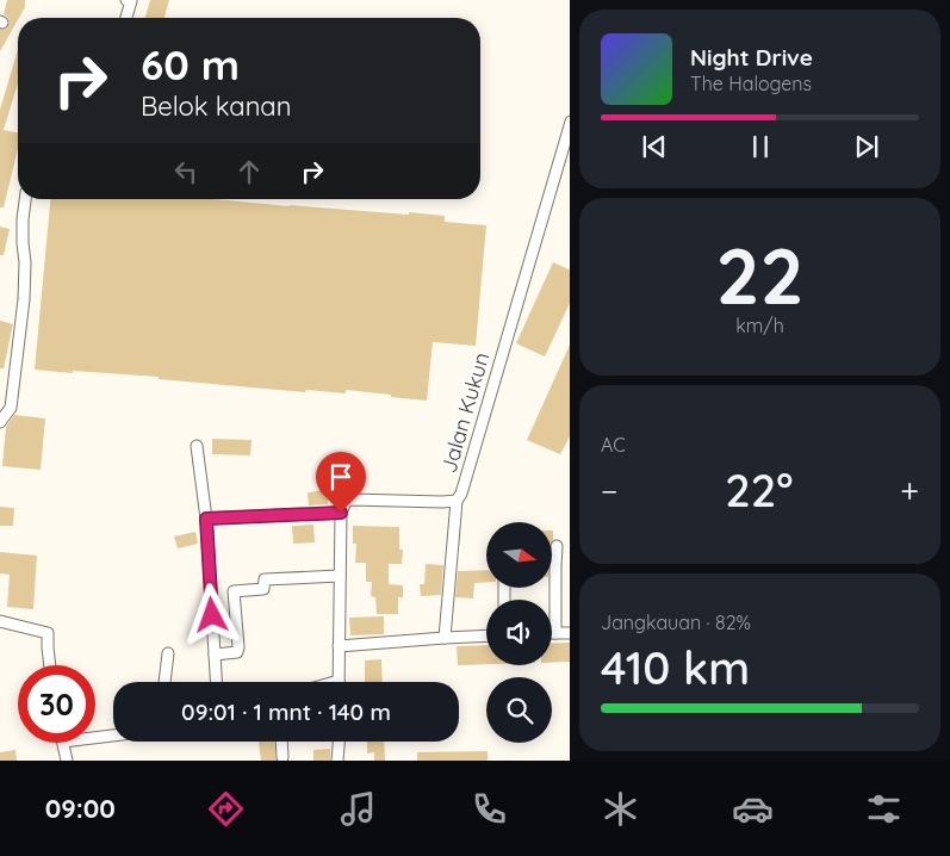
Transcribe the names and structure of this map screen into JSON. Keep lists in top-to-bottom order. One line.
{"streets":{"street":["Jalan Kukun"]},"north":"right","page":{"turn":["60 m","Belok kanan"],"song":["Night Drive","The Halogens"],"tile":[["22","km/h"],"AC",["Jangkauan · 82%","410 km"]],"heat":["−","22°","+"],"limit":"30","trip":"09:01 · 1 mnt · 140 m","tabs":"09:00"}}
